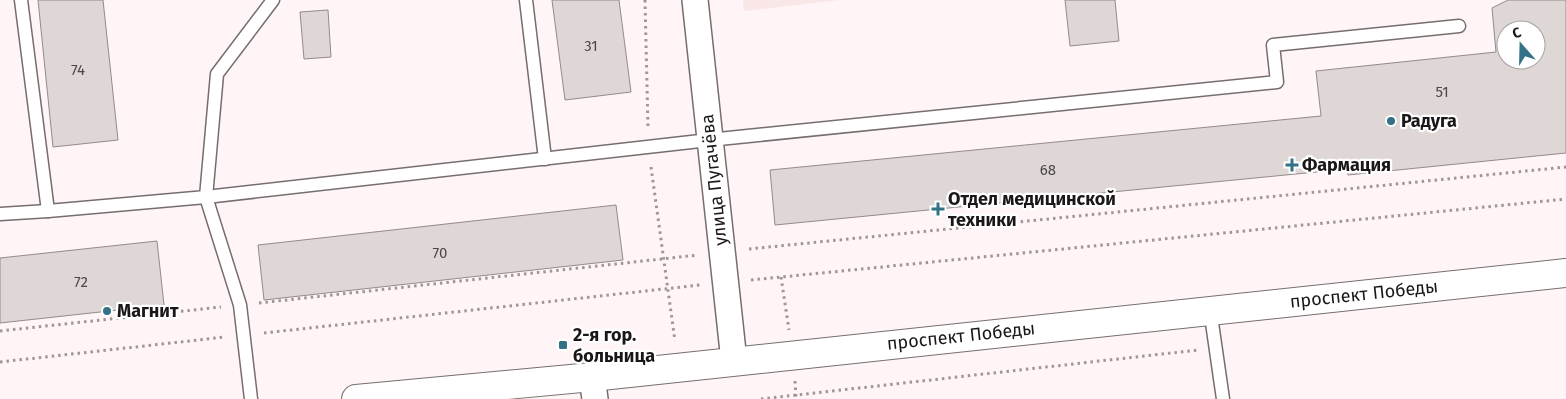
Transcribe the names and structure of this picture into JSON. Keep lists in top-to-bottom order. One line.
{"streets":{"street":["улица Пугачёва","проспект Победы"]},"crossings":[["улица Пугачёва","проспект Победы"]],"places":{"other":["Радуга","Магнит"],"health":["Фармация","Отдел медицинской техники"],"transit":["2-я гор. больница"]},"house_numbers":["31","74","51","68","70","72"],"north":"top"}
